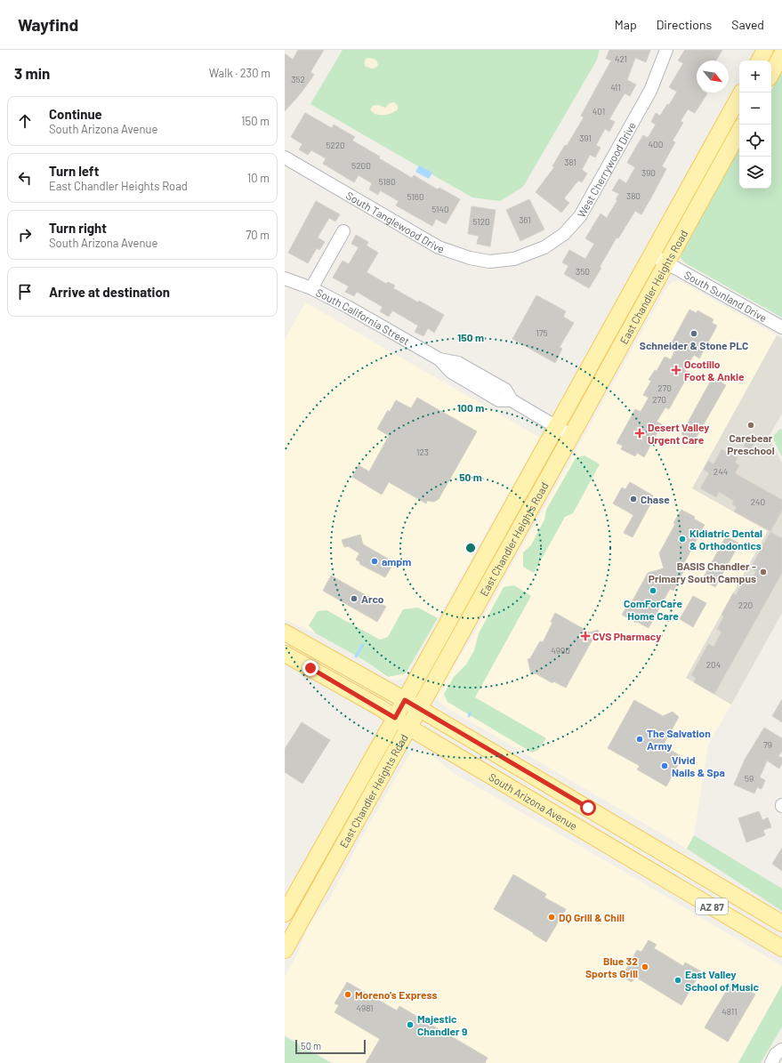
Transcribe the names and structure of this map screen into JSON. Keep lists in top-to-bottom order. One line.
{"streets":{"main road":["East Chandler Heights Road","South Arizona Avenue","AZ 87"],"street":["West Cherrywood Drive","South Tanglewood Drive","South Sunland Drive","South California Street"]},"crossings":[["West Cherrywood Drive","South Tanglewood Drive"],["East Chandler Heights Road","South Sunland Drive"],["East Chandler Heights Road","South California Street"],["East Chandler Heights Road","South Arizona Avenue"]],"places":{"other":["Schneider & Stone PLC","Carebear Preschool","Chase","Kidiatric Dental & Orthodontics","ampm","BASIS Chandler - Primary South Campus","ComForCare Home Care","Arco","The Salvation Army","Vivid Nails & Spa","DQ Grill & Chill","Blue 32 Sports Grill","East Valley School of Music","Moreno's Express","Majestic Chandler 9"],"health":["Ocotillo Foot & Ankle","Desert Valley Urgent Care","CVS Pharmacy"]},"house_numbers":["421","352","411","401","391","400","5220","381","5200","390","5180","380","5160","5140","361","5120","350","175","270","270","123","244","240","220","4990","204","79","59","4981","4811"],"scale_bar":"50 m","north":"bottom right","page":{"header":"Wayfind","nav":["Map","Directions","Saved"],"heading":["3 min","Walk · 230 m"],"map_buttons":["+","−"],"list":[["Continue","South Arizona Avenue","150 m"],["Turn left","East Chandler Heights Road","10 m"],["Turn right","South Arizona Avenue","70 m"],"Arrive at destination"],"scale":"50 m"},"rings":["150 m","100 m","50 m"]}
